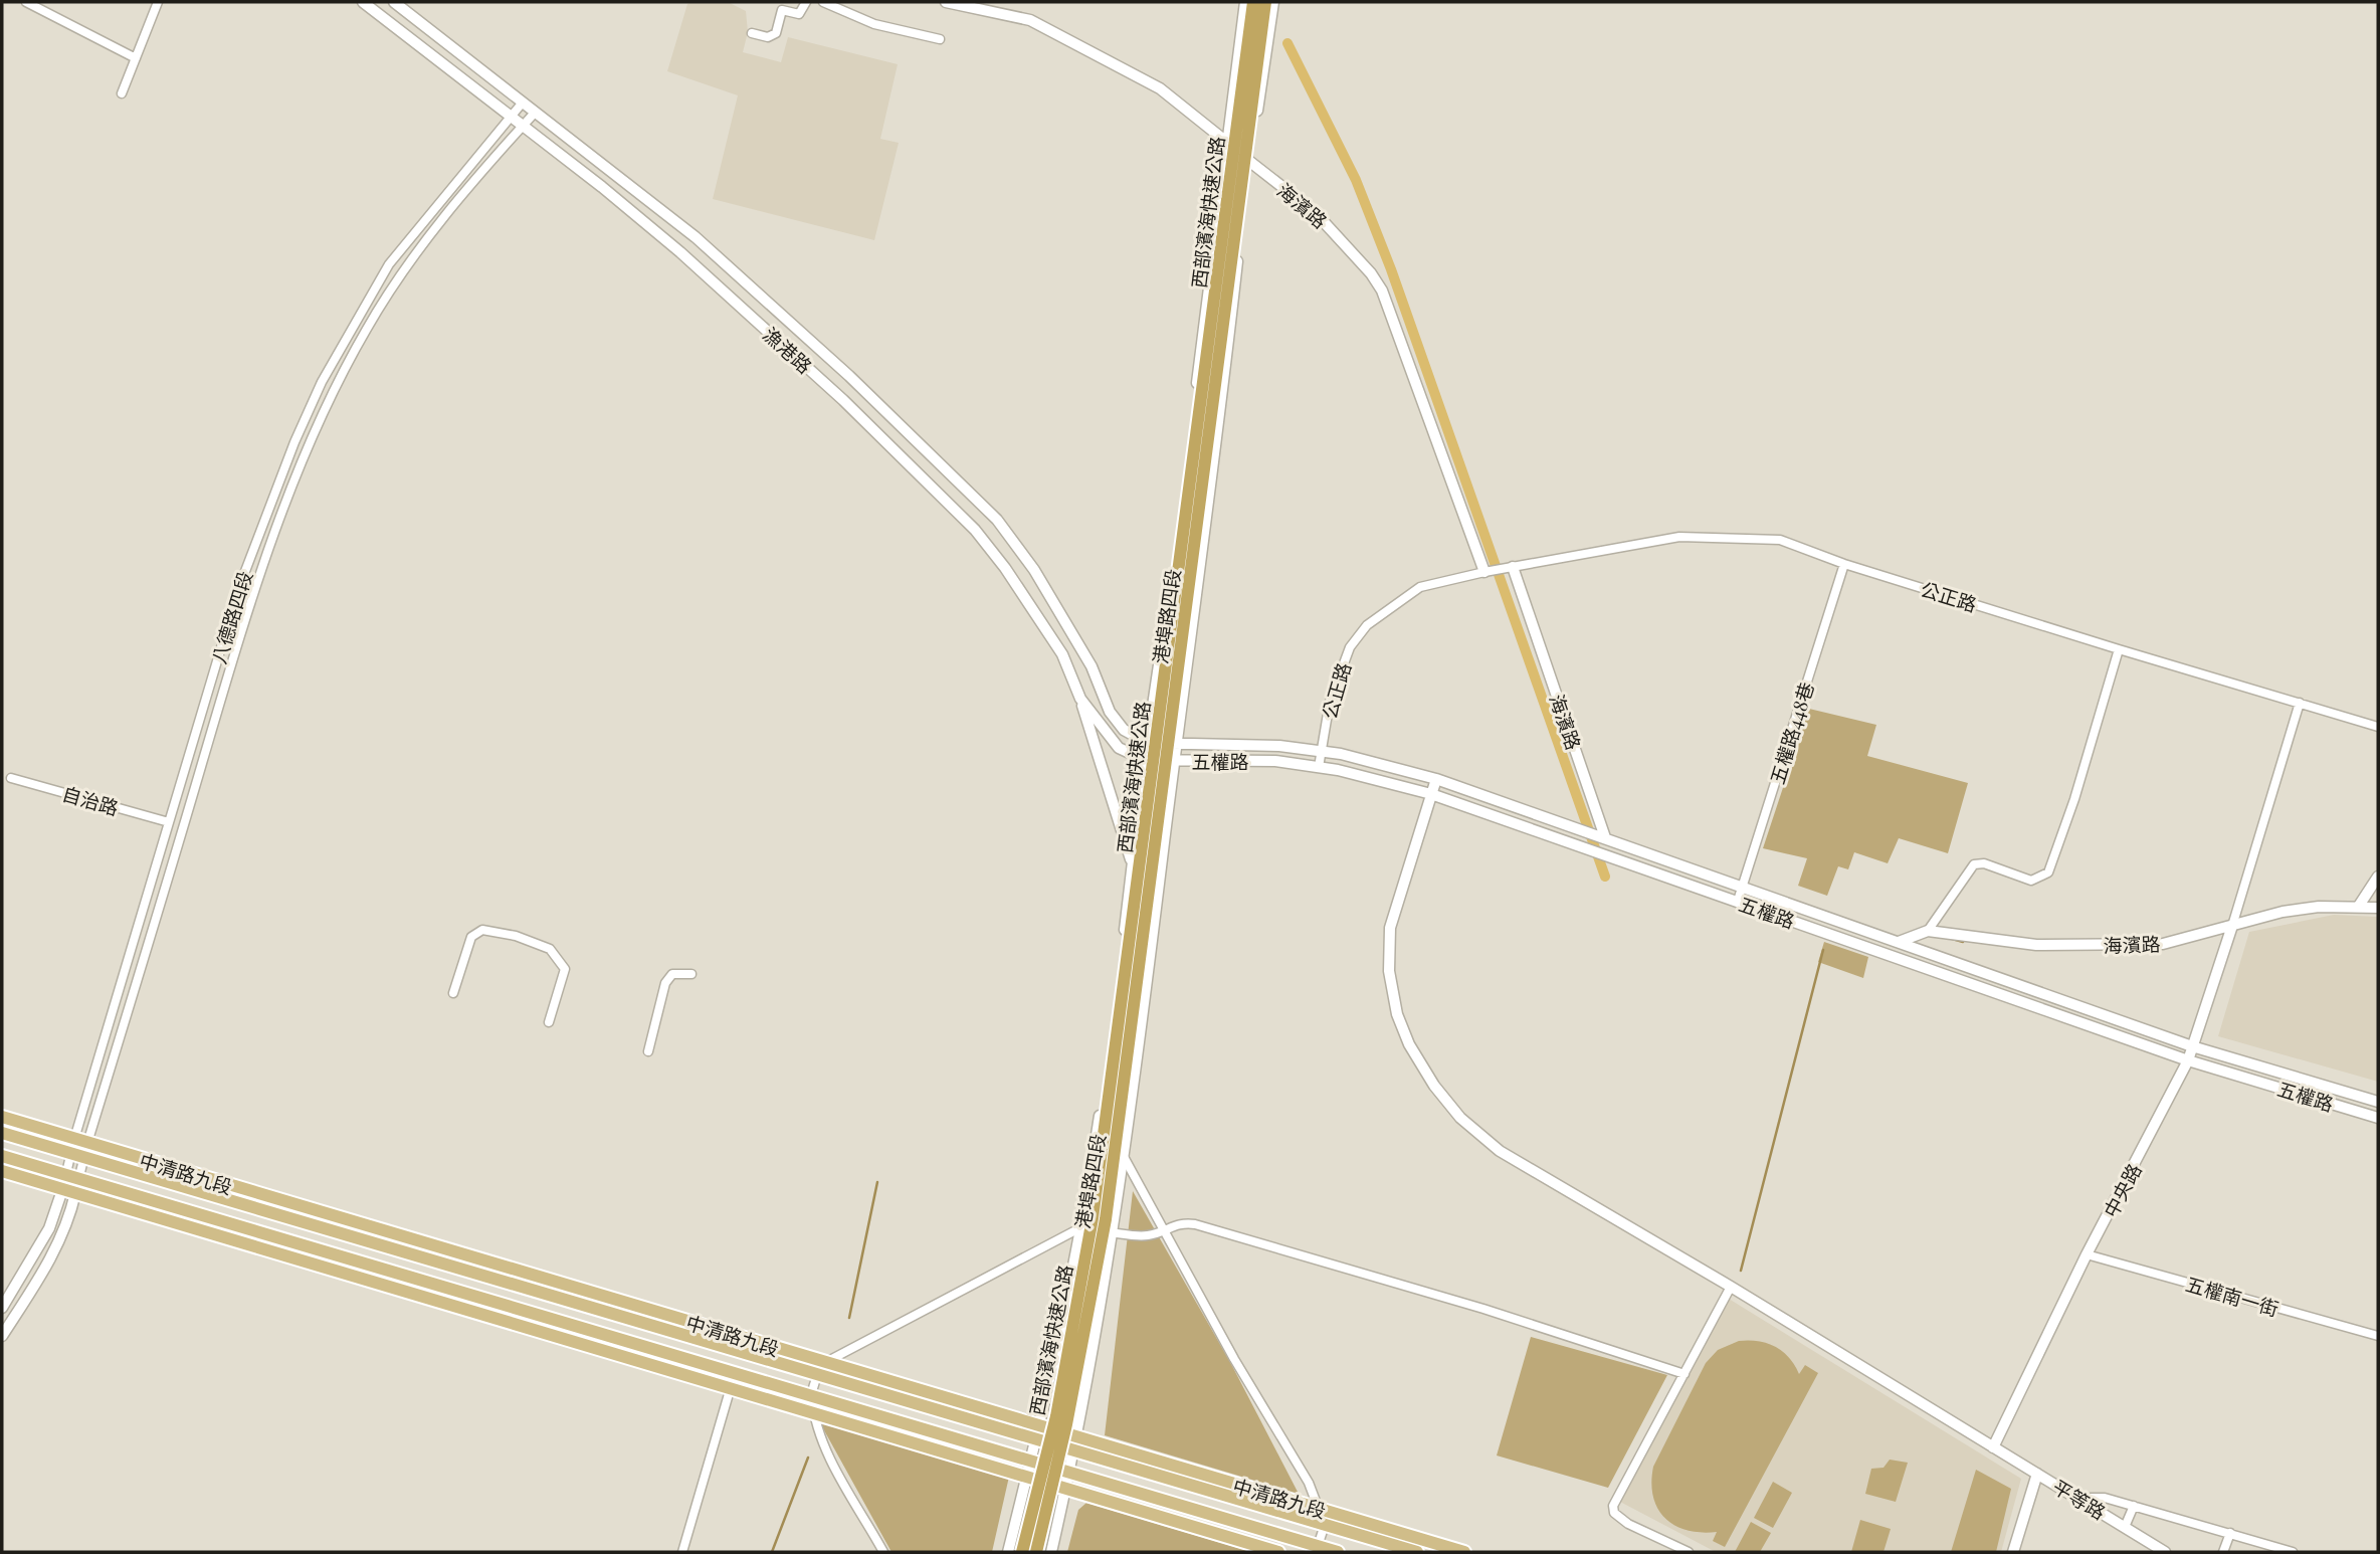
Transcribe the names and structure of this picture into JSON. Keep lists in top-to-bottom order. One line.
{"streets":{"highway":["西部濱海快速公路"],"main road":["中清路九段"],"street":["海濱路","漁港路","公正路","港埠路四段","八德路四段","五權路448巷","五權路","自治路","中央路","五權南一街","平等路"]},"crossings":[["海濱路","公正路"],["海濱路","港埠路四段"],["海濱路","五權路"],["海濱路","中央路"],["漁港路","港埠路四段"],["漁港路","八德路四段"],["漁港路","五權路"],["公正路","五權路448巷"],["公正路","五權路"],["港埠路四段","五權路"],["港埠路四段","中清路九段"],["八德路四段","自治路"],["八德路四段","中清路九段"],["五權路448巷","五權路"],["五權路","中央路"],["五權路","平等路"],["中央路","五權南一街"],["中央路","平等路"]]}
